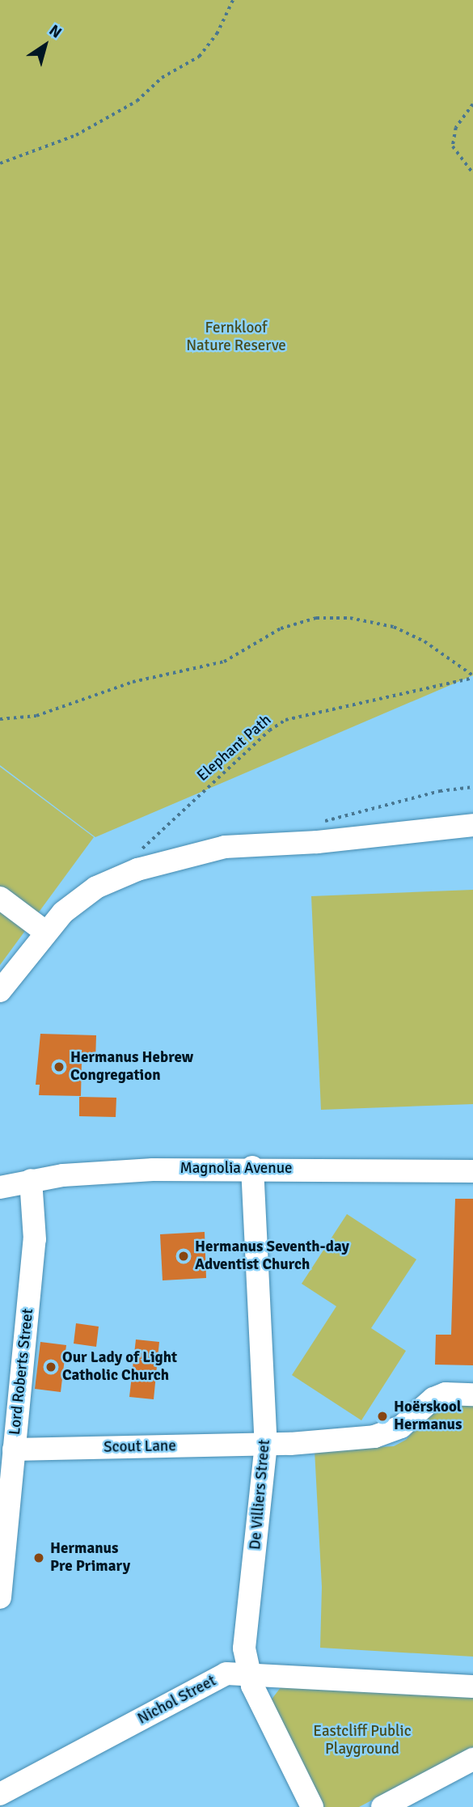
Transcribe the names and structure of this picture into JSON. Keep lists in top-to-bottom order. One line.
{"streets":{"street":["Magnolia Avenue","Lord Roberts Street","Scout Lane","De Villiers Street","Nichol Street"],"path":["Elephant Path"]},"crossings":[["Magnolia Avenue","Lord Roberts Street"],["Magnolia Avenue","De Villiers Street"],["Lord Roberts Street","Scout Lane"],["Scout Lane","De Villiers Street"],["De Villiers Street","Nichol Street"]],"parks":["Fernkloof Nature Reserve","Eastcliff Public Playground"],"places":["Hermanus Hebrew Congregation","Hermanus Seventh-day Adventist Church","Our Lady of Light Catholic Church","Hoërskool Hermanus","Hermanus Pre Primary"],"north":"top right"}
